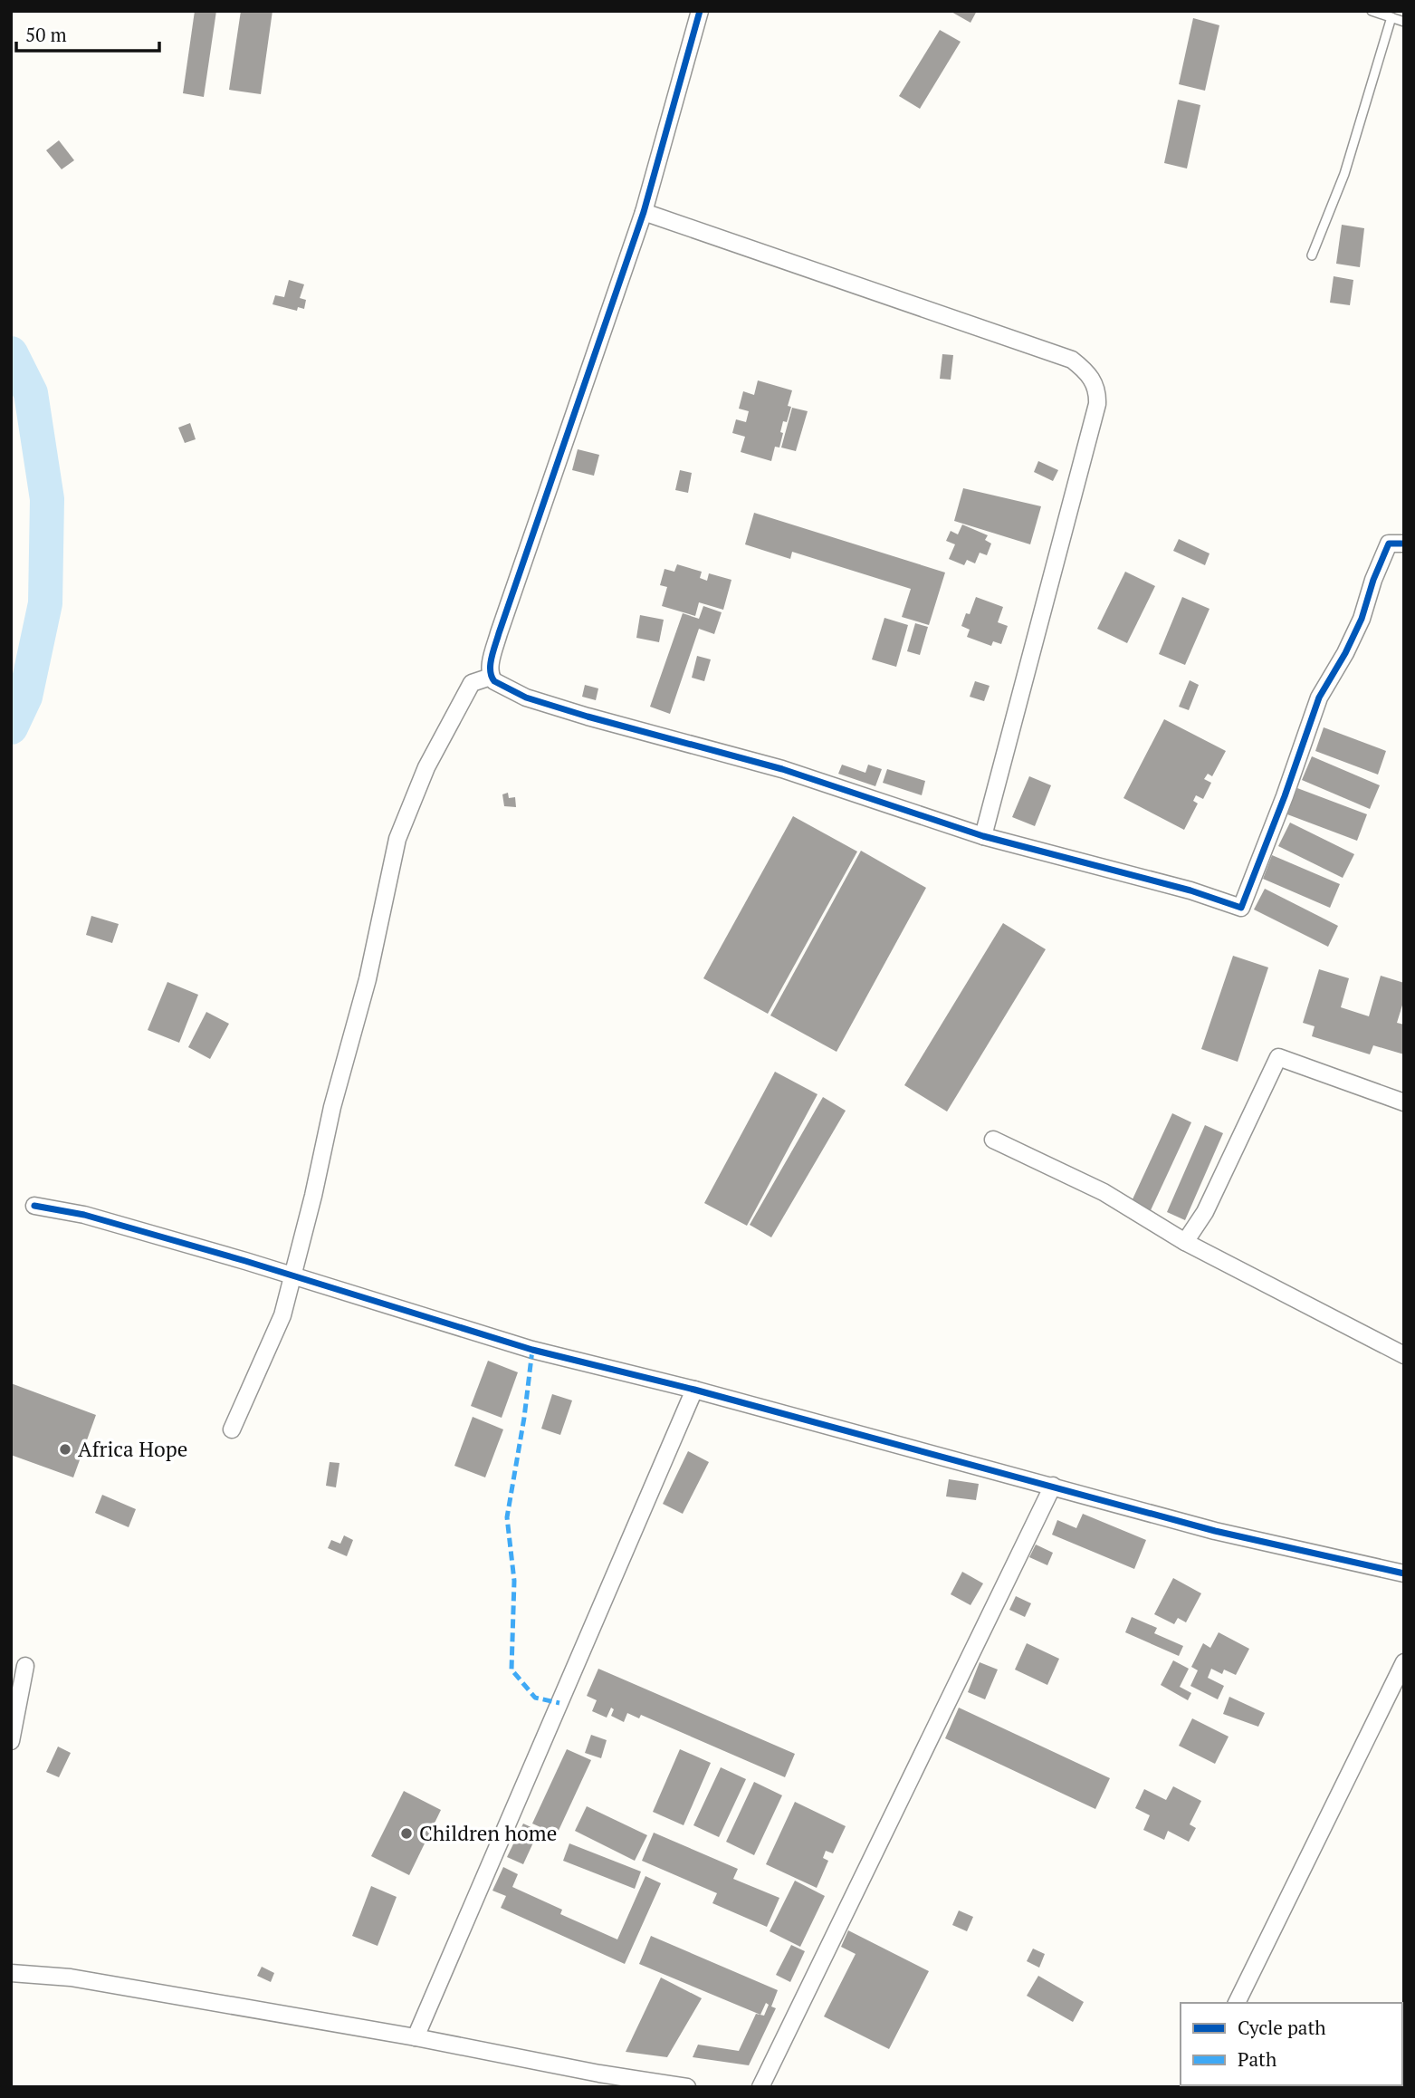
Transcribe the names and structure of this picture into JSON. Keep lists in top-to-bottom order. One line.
{"places":["Africa Hope","Children home"],"legend":["Cycle path","Path"],"scale_bar":"50 m"}
